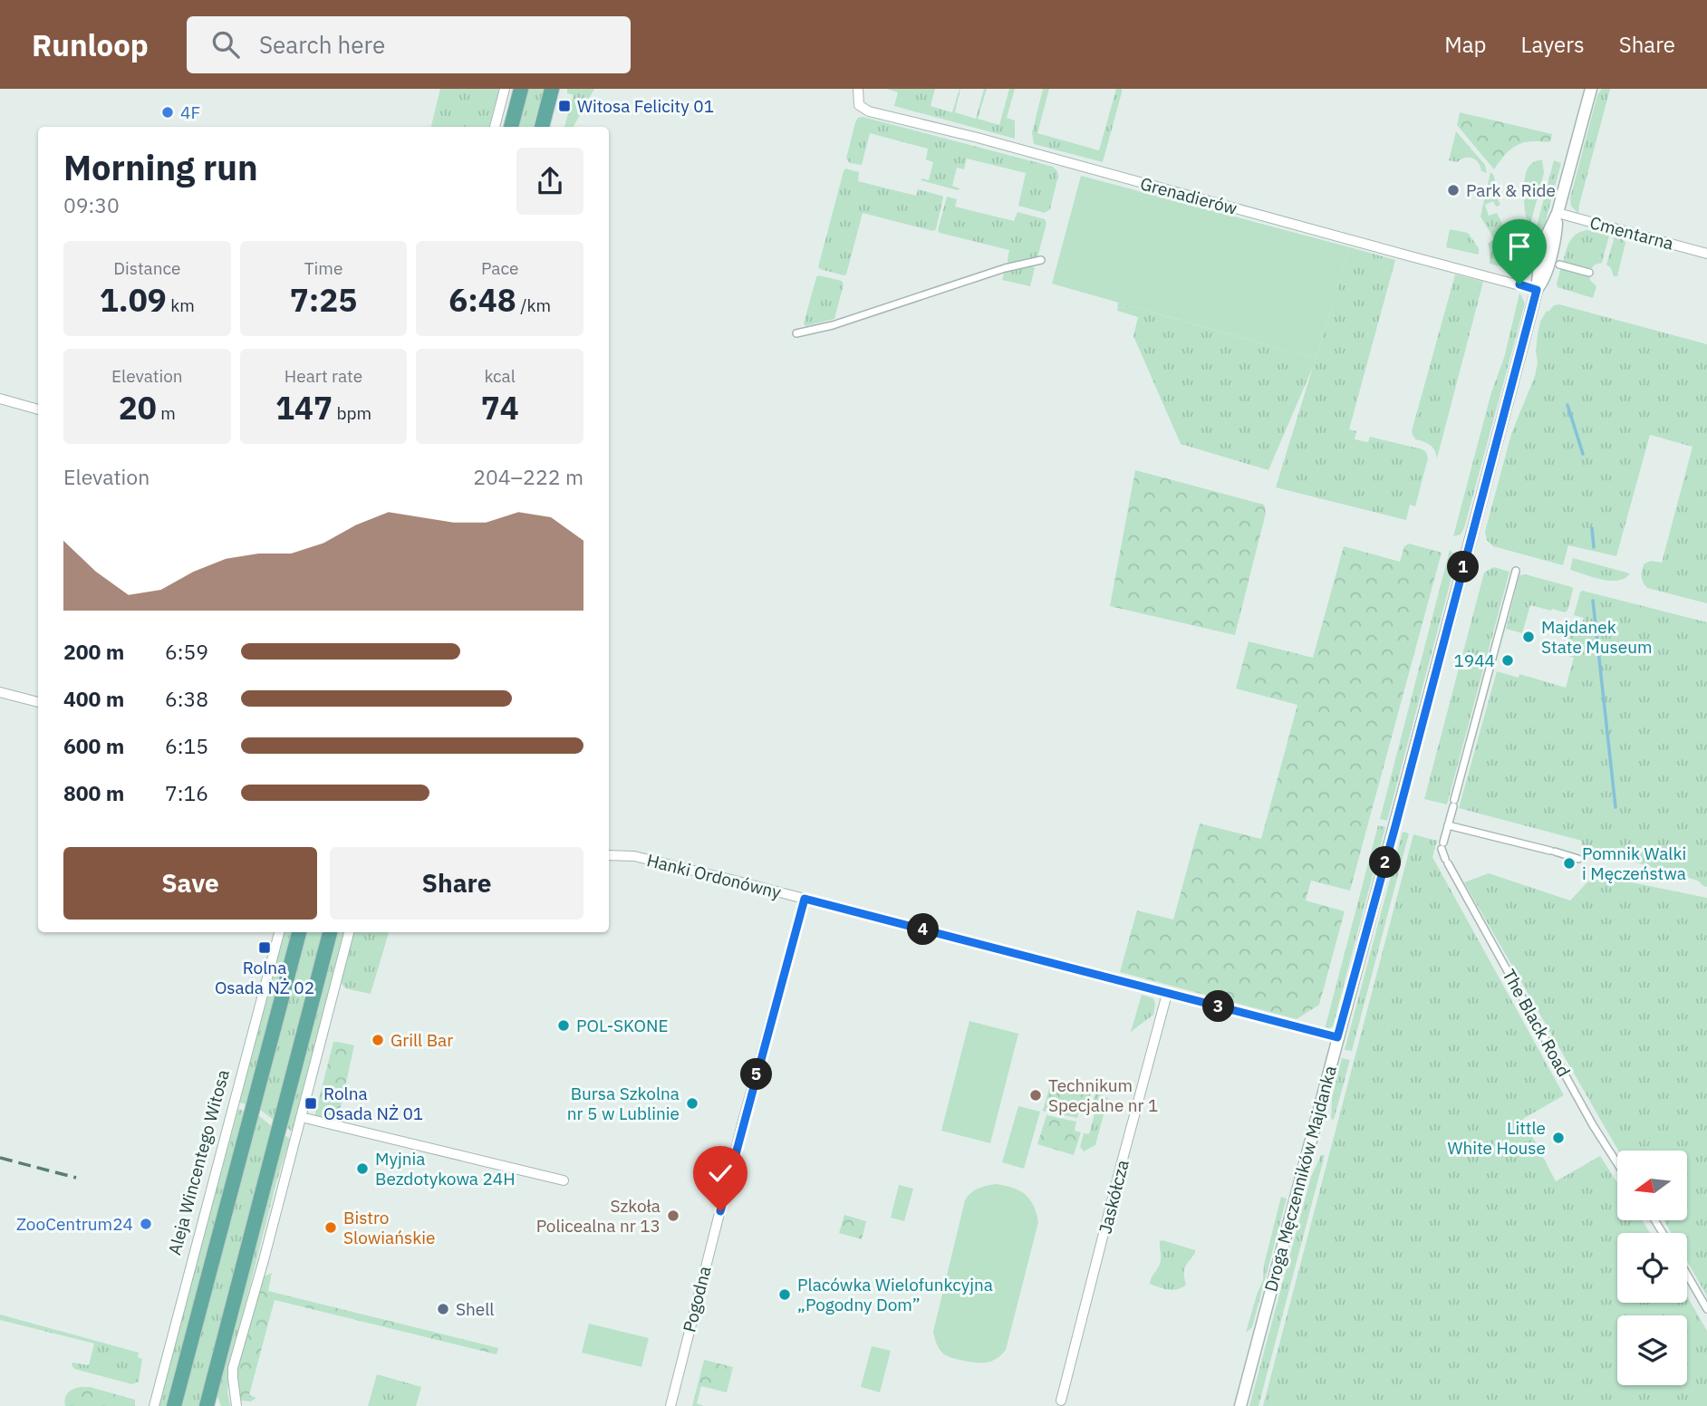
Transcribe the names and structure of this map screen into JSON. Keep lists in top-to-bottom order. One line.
{"streets":{"street":["Grenadierów","Cmentarna","Hanki Ordonówny","The Black Road","Aleja Wincentego Witosa","Droga Męczenników Majdanka","Jaskółcza","Pogodna"]},"crossings":[["Grenadierów","Droga Męczenników Majdanka"],["Cmentarna","Droga Męczenników Majdanka"],["Hanki Ordonówny","Droga Męczenników Majdanka"],["Hanki Ordonówny","Jaskółcza"],["Hanki Ordonówny","Pogodna"]],"places":{"transit":["Witosa Felicity 01","Rolna Osada NŻ 02","Rolna Osada NŻ 01"],"other":["4F","Park & Ride","Majdanek State Museum","1944","Pomnik Walki i Męczeństwa","POL-SKONE","Grill Bar","Technikum Specjalne nr 1","Bursa Szkolna nr 5 w Lublinie","Little White House","Myjnia Bezdotykowa 24H","Szkoła Policealna nr 13","ZooCentrum24","Bistro Slowiańskie","Placówka Wielofunkcyjna „Pogodny Dom”","Shell"]},"north":"left","page":{"header":"Runloop","search":"Search here","nav":["Map","Layers","Share"],"heading":["Morning run","09:30"],"stats":[["Distance","1.09 km"],["Time","7:25"],["Pace","6:48 /km"],["Elevation","20 m"],["Heart rate","147 bpm"],["kcal","74"]],"chart":["Elevation","204–222 m"],"pins":["1","2","4","3","5"],"list":[{"name":"200 m","note":"6:59"},{"name":"400 m","note":"6:38"},{"name":"600 m","note":"6:15"},{"name":"800 m","note":"7:16"}],"buttons":["Save","Share"]}}
